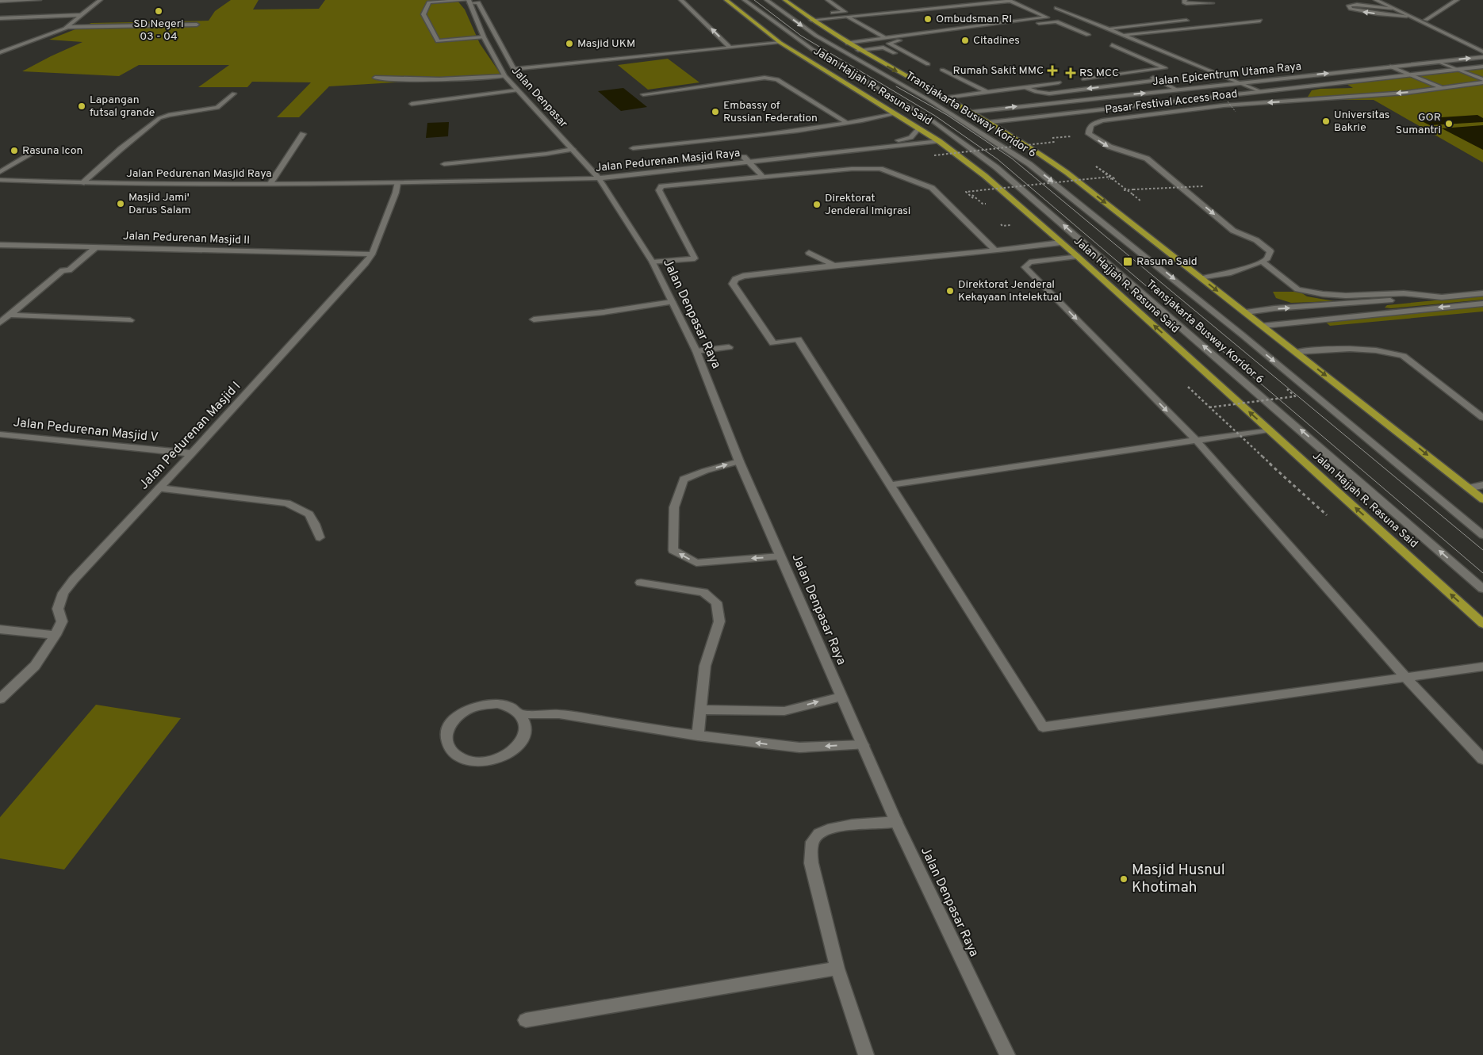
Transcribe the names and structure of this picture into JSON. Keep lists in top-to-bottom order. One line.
{"streets":{"main road":["Jalan Hajjah R. Rasuna Said"],"street":["Jalan Epicentrum Utama Raya","Jalan Denpasar","Pasar Festival Access Road","Transjakarta Busway Koridor 6","Jalan Pedurenan Masjid Raya","Jalan Pedurenan Masjid II","Jalan Denpasar Raya","Jalan Pedurenan Masjid V","Jalan Pedurenan Masjid I"]},"crossings":[["Jalan Epicentrum Utama Raya","Jalan Hajjah R. Rasuna Said"],["Jalan Hajjah R. Rasuna Said","Jalan Pedurenan Masjid Raya"],["Jalan Denpasar","Jalan Pedurenan Masjid Raya"],["Jalan Denpasar","Jalan Denpasar Raya"],["Jalan Pedurenan Masjid Raya","Jalan Denpasar Raya"],["Jalan Pedurenan Masjid Raya","Jalan Pedurenan Masjid I"],["Jalan Pedurenan Masjid II","Jalan Pedurenan Masjid I"],["Jalan Pedurenan Masjid V","Jalan Pedurenan Masjid I"]],"places":{"other":["SD Negeri 03 - 04","Ombudsman RI","Citadines","Masjid UKM","Lapangan futsal grande","Embassy of Russian Federation","Universitas Bakrie","GOR Sumantri","Rasuna Icon","Masjid Jami' Darus Salam","Direktorat Jenderal Imigrasi","Direktorat Jenderal Kekayaan Intelektual","Masjid Husnul Khotimah"],"health":["Rumah Sakit MMC","RS MCC"],"transit":["Rasuna Said"]}}
